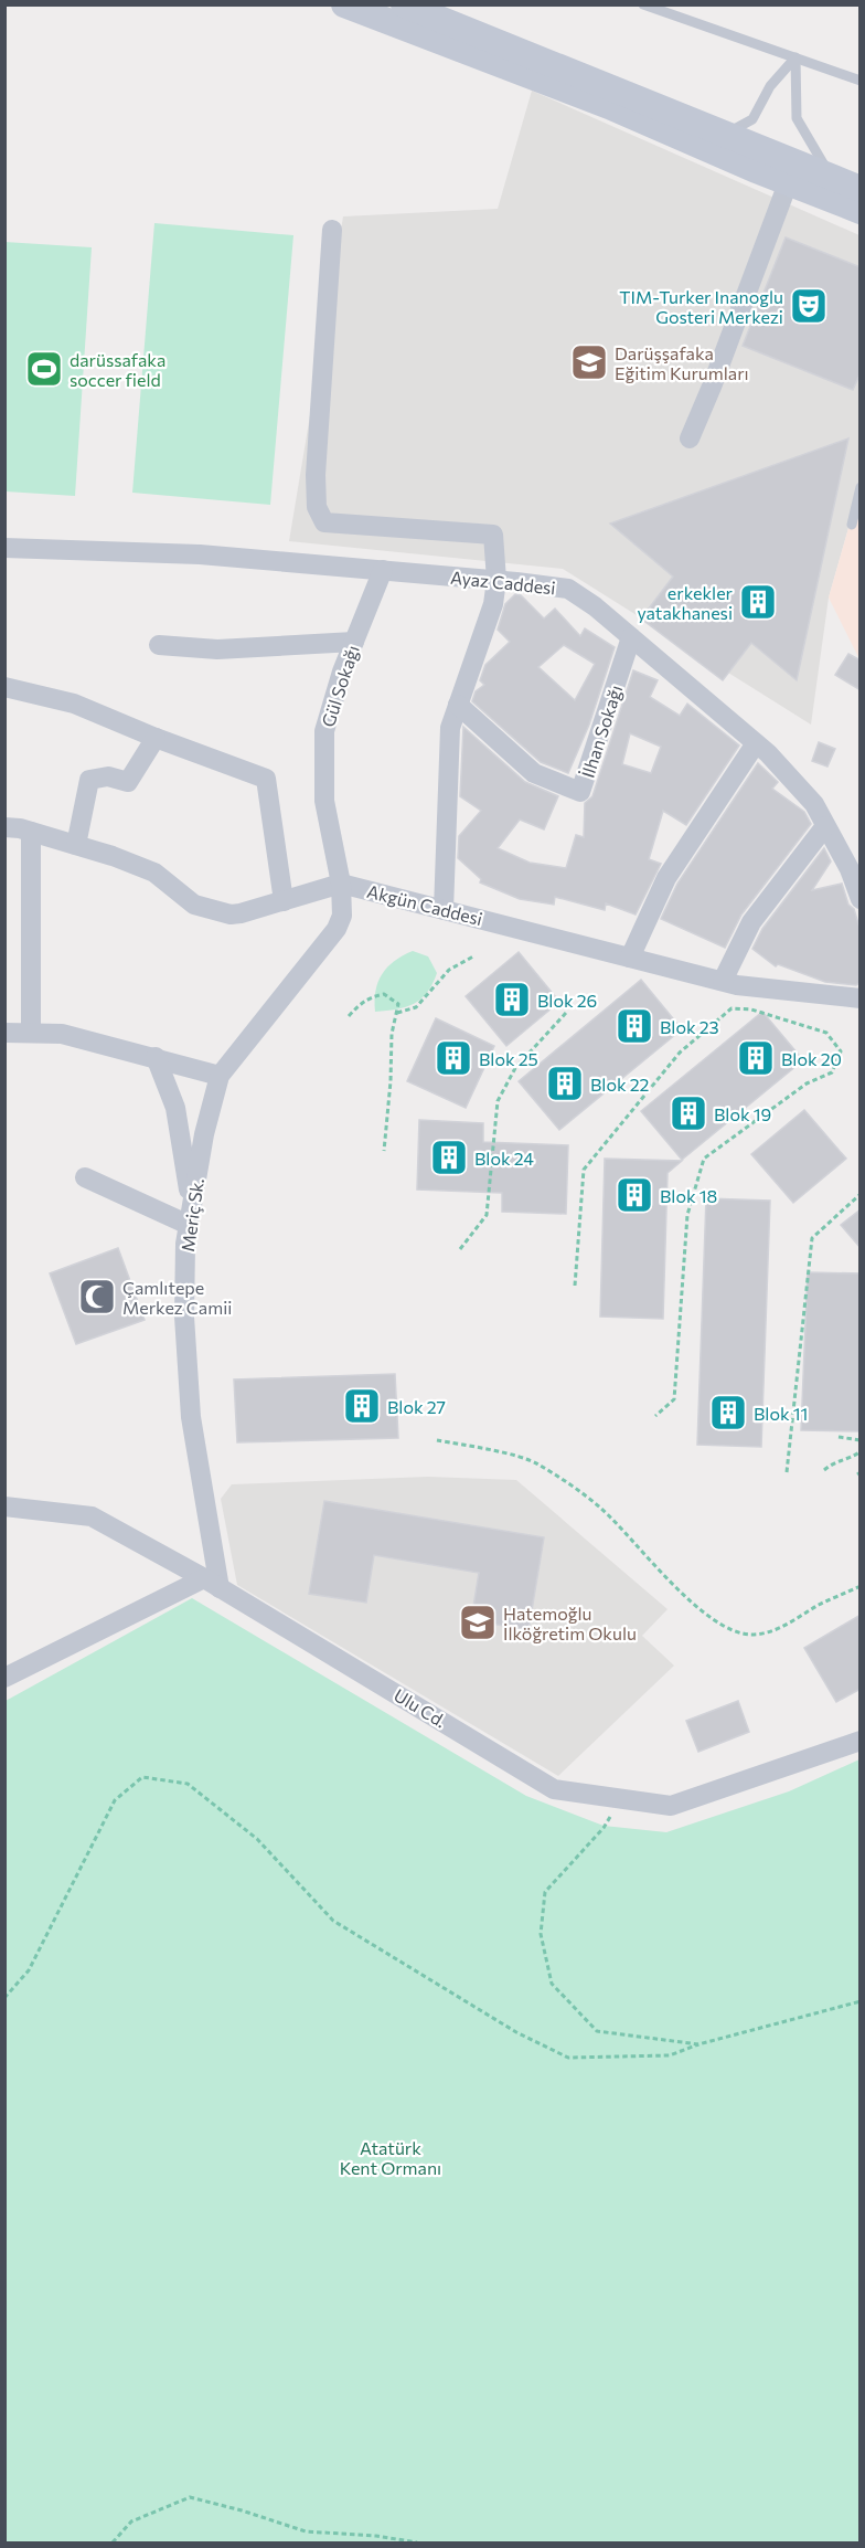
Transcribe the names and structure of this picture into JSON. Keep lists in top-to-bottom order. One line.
{"streets":{"street":["Ayaz Caddesi","Gül Sokağı","İlhan Sokağı","Akgün Caddesi","Meriç Sk.","Ulu Cd."]},"crossings":[["Ayaz Caddesi","Gül Sokağı"],["Ayaz Caddesi","İlhan Sokağı"],["Gül Sokağı","Akgün Caddesi"],["Gül Sokağı","Meriç Sk."],["Akgün Caddesi","Meriç Sk."],["Meriç Sk.","Ulu Cd."]],"parks":["Atatürk Kent Ormanı"],"places":{"theatre":["TIM-Turker Inanoglu Gosteri Merkezi"],"school or university":["Darüşşafaka Eğitim Kurumları","Hatemoğlu İlköğretim Okulu"],"sports":["darüssafaka soccer field"],"building":["erkekler yatakhanesi","Blok 26","Blok 23","Blok 25","Blok 20","Blok 22","Blok 19","Blok 24","Blok 18","Blok 27","Blok 11"],"mosque":["Çamlıtepe Merkez Camii"]}}
